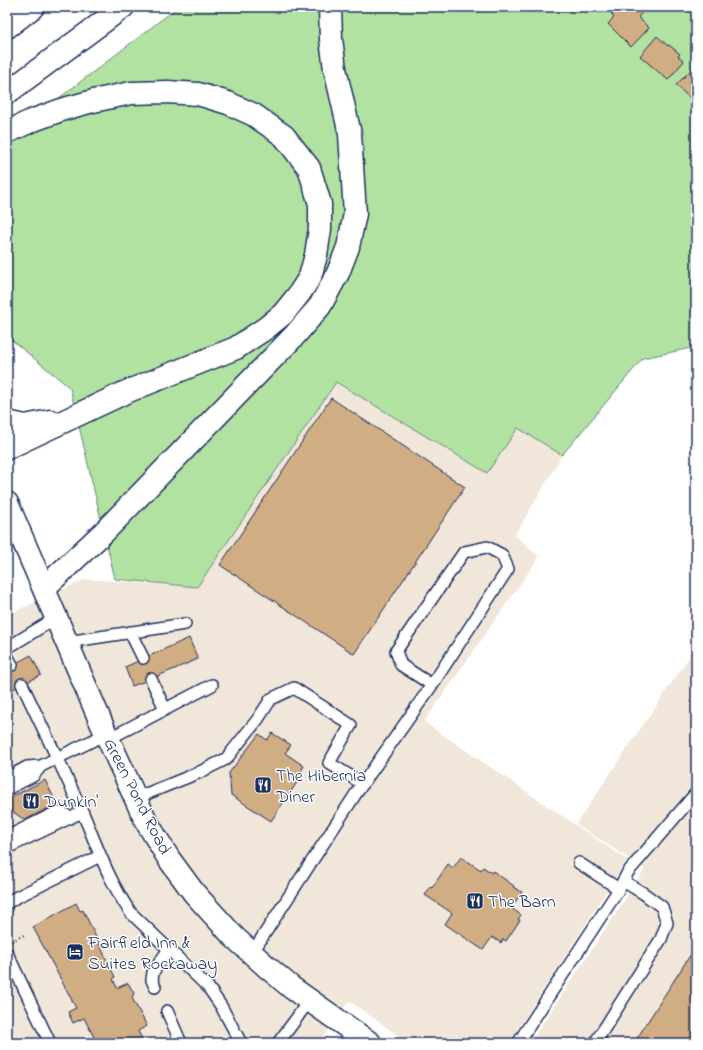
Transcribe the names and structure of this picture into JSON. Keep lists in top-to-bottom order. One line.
{"streets":{"main road":["Green Pond Road"]},"places":{"restaurant":["The Hibernia Diner","Dunkin'","The Barn"],"hotel":["Fairfield Inn & Suites Rockaway"]}}
